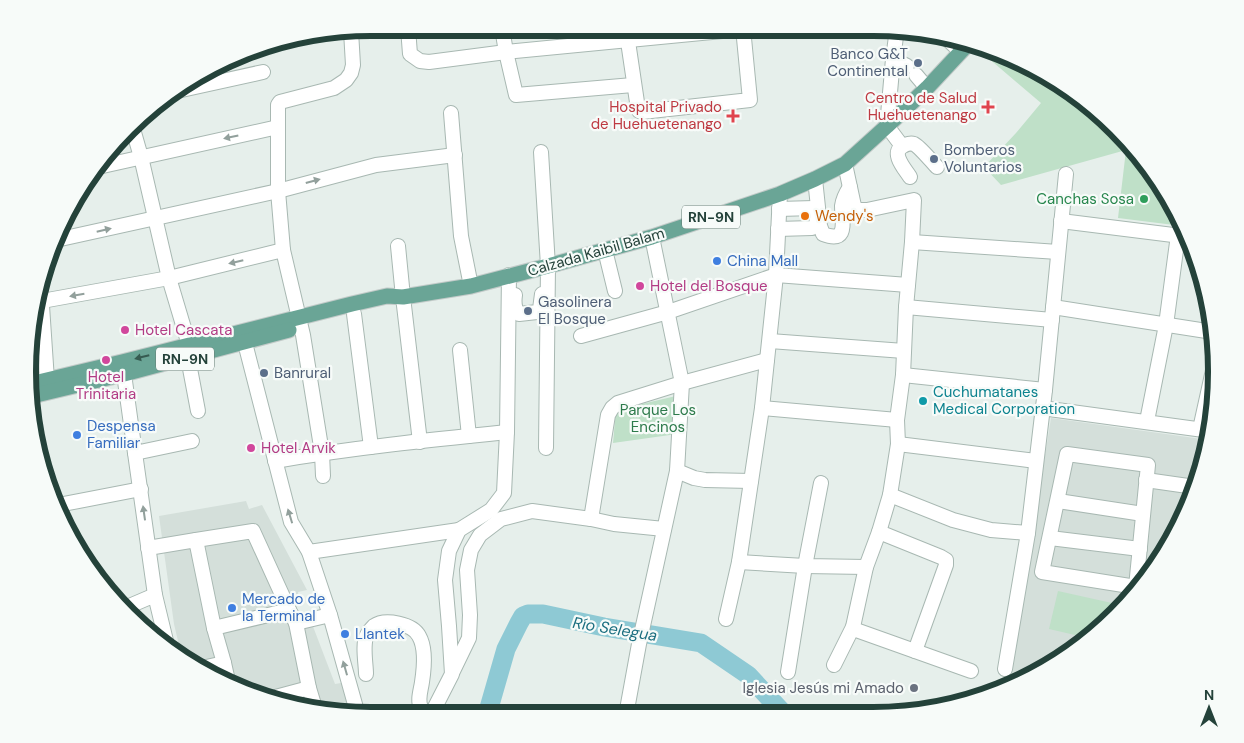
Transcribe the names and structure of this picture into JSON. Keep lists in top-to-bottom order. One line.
{"streets":{"main road":["RN-9N","Calzada Kaibil Balam"]},"water":["Río Selegua"],"parks":["Parque Los Encinos"],"places":{"other":["Banco G&T Continental","Bomberos Voluntarios","Canchas Sosa","Wendy's","China Mall","Hotel del Bosque","Gasolinera El Bosque","Hotel Cascata","Hotel Trinitaria","Banrural","Cuchumatanes Medical Corporation","Despensa Familiar","Hotel Arvik","Mercado de la Terminal","Llantek","Iglesia Jesús mi Amado"],"health":["Centro de Salud Huehuetenango","Hospital Privado de Huehuetenango"]},"north":"top"}
